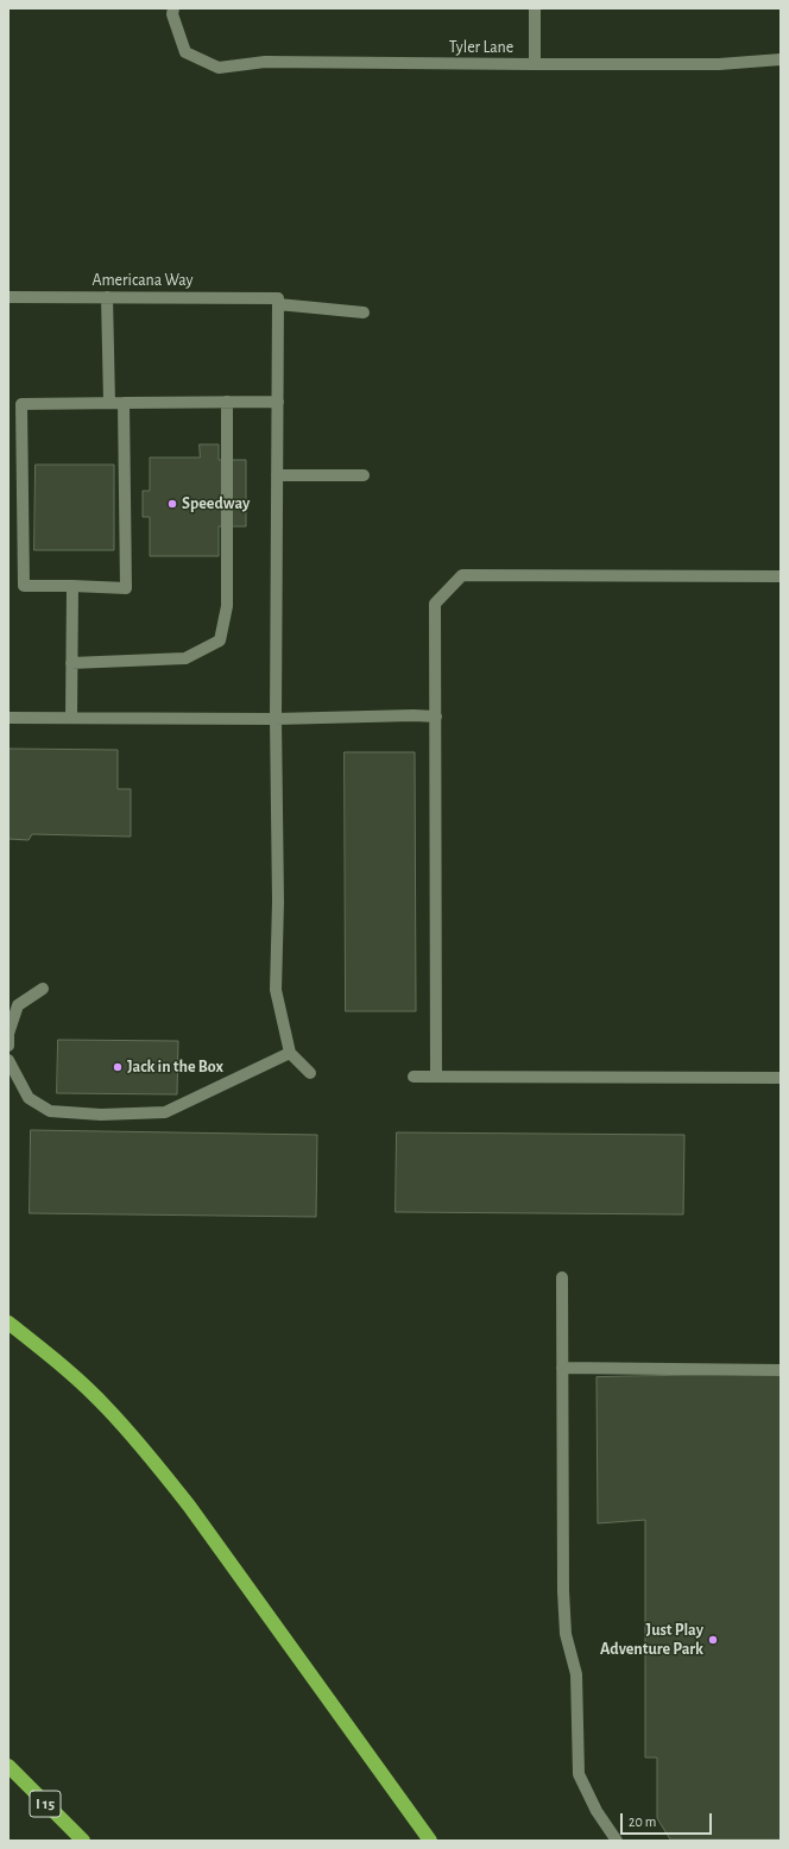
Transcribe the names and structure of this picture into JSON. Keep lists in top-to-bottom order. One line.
{"streets":{"highway":["I 15"],"street":["Tyler Lane","Americana Way"]},"places":["Speedway","Jack in the Box","Just Play Adventure Park"],"scale_bar":"20 m"}
